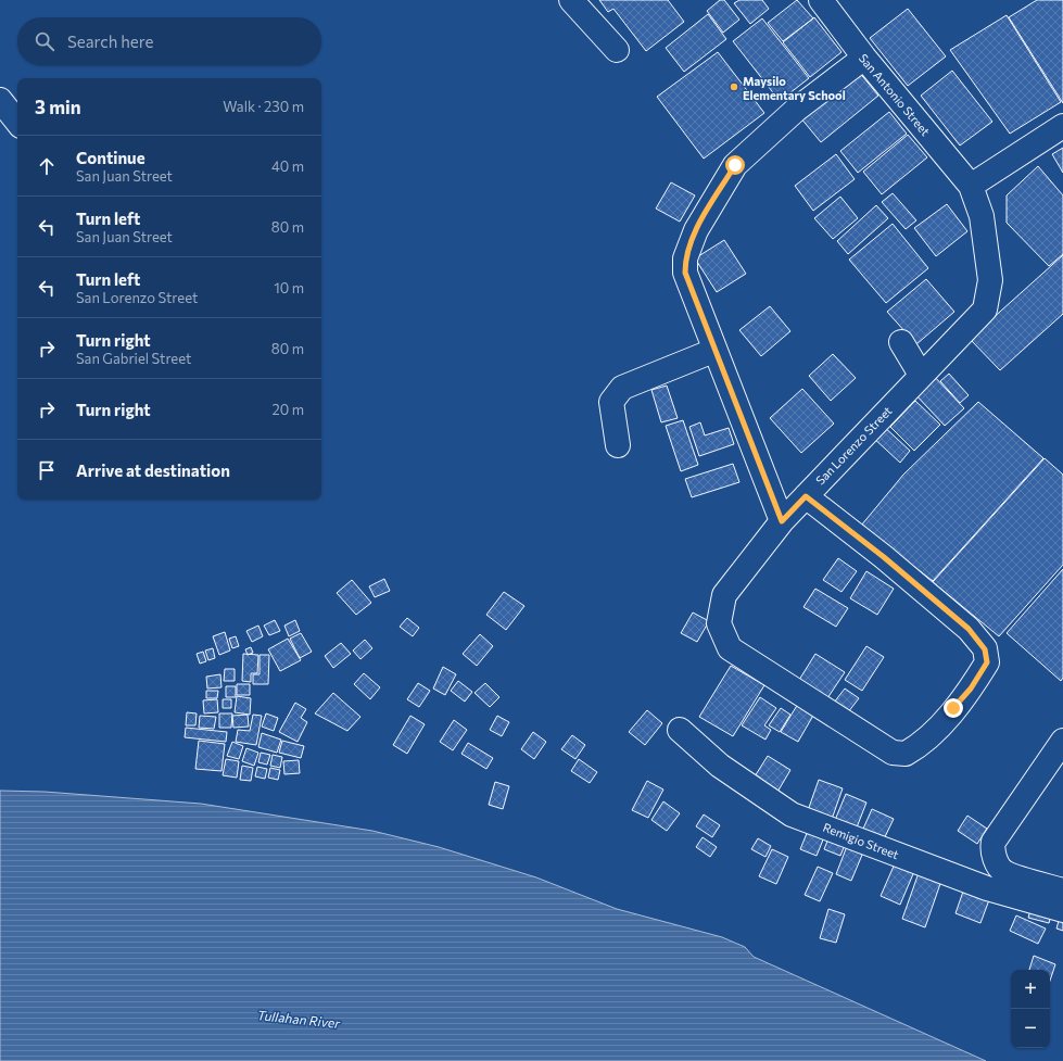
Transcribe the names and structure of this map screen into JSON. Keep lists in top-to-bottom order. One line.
{"streets":{"street":["San Antonio Street","San Lorenzo Street","Remigio Street"]},"crossings":[["San Antonio Street","San Lorenzo Street"]],"water":["Tullahan River"],"places":["Maysilo Elementary School"],"page":{"search":"Search here","heading":["3 min","Walk · 230 m"],"list":[["Continue","San Juan Street","40 m"],["Turn left","San Juan Street","80 m"],["Turn left","San Lorenzo Street","10 m"],["Turn right","San Gabriel Street","80 m"],["Turn right","20 m"],"Arrive at destination"],"map_buttons":["+","−"]}}
